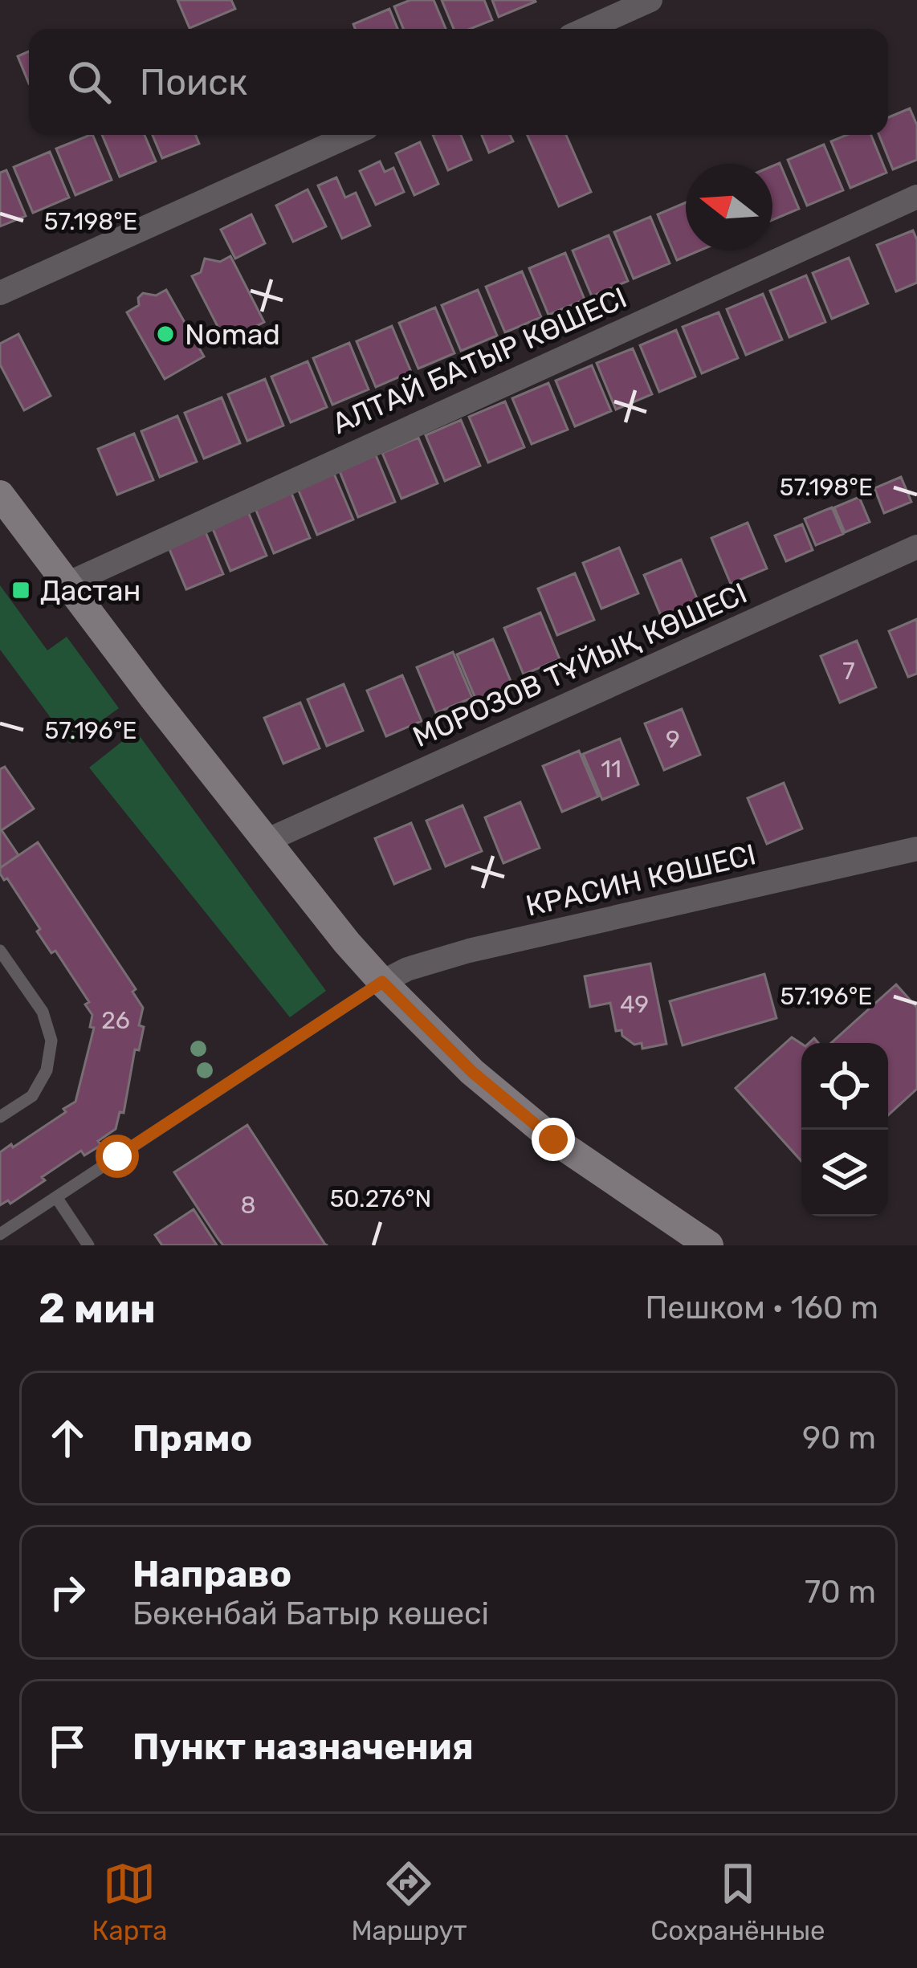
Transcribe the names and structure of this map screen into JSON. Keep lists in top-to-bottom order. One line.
{"streets":{"street":["АЛТАЙ БАТЫР КӨШЕСІ","МОРОЗОВ ТҰЙЫҚ КӨШЕСІ","КРАСИН КӨШЕСІ"]},"places":{"other":["Nomad"],"transit":["Дастан"]},"house_numbers":["7","9","11","49","26","8"],"north":"left","page":{"search":"Поиск","heading":["2 мин","Пешком · 160 m"],"list":[["Прямо","90 m"],["Направо","Бөкенбай Батыр көшесі","70 m"],"Пункт назначения"],"nav":["Карта","Маршрут","Сохранённые"]},"coordinates":["57.198°E","57.196°E","50.276°N"]}
